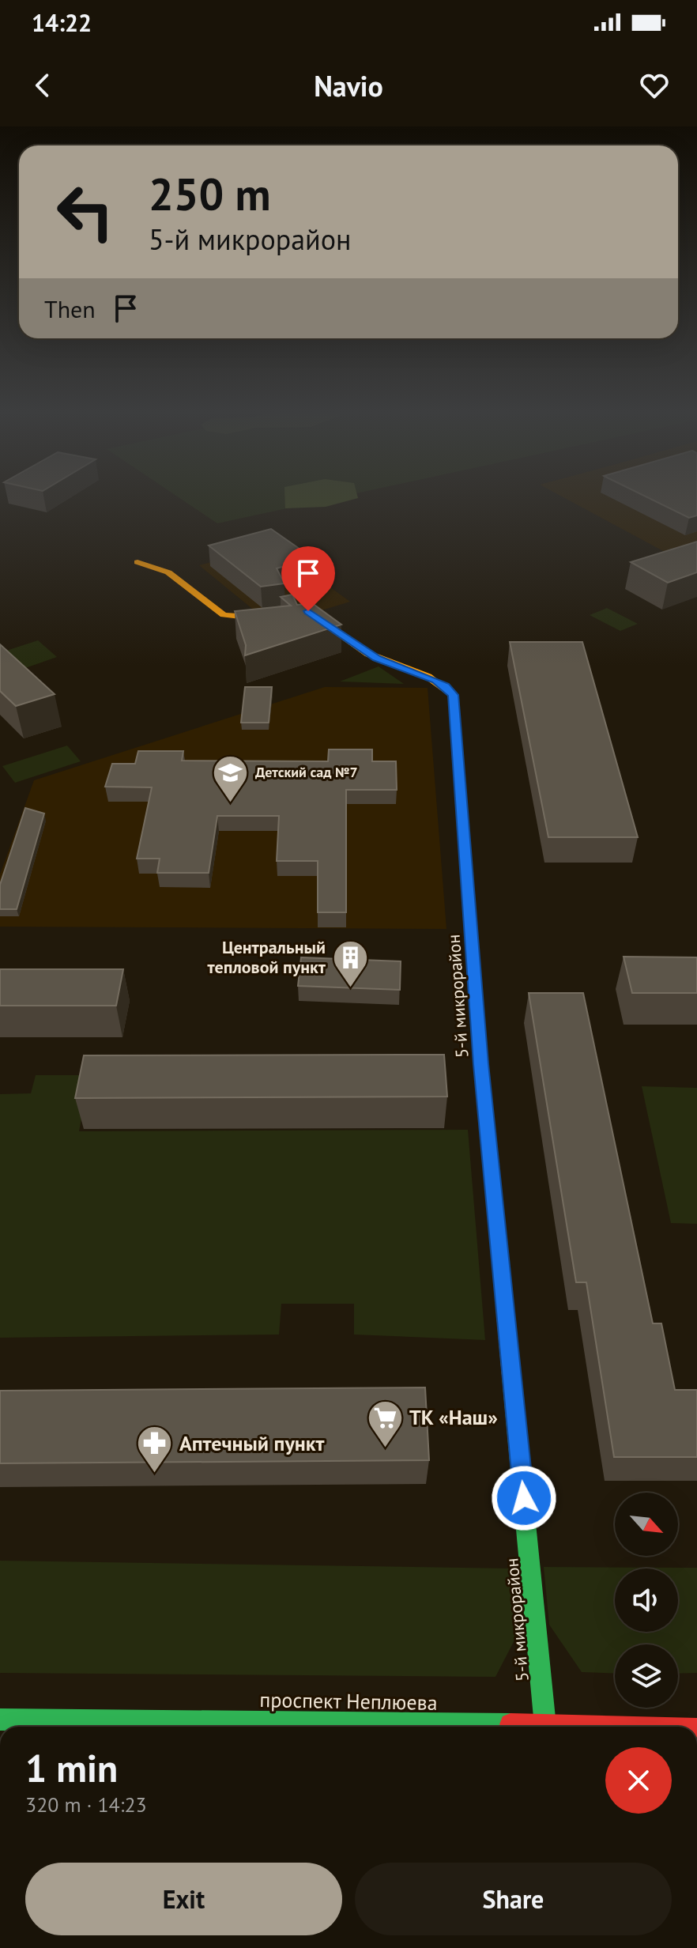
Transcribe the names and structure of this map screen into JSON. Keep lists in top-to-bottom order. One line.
{"streets":{"street":["5-й микрорайон","проспект Неплюева"]},"crossings":[["5-й микрорайон","проспект Неплюева"]],"places":{"school or university":["Детский сад №7"],"building":["Центральный тепловой пункт"],"supermarket":["ТК «Наш»"],"pharmacy":["Аптечный пункт"]},"north":"bottom right","page":{"status":"14:22","header":"Navio","turn":["250 m","5-й микрорайон"],"then":"Then","heading":["1 min","320 m · 14:23"],"buttons":["Exit","Share"]}}
